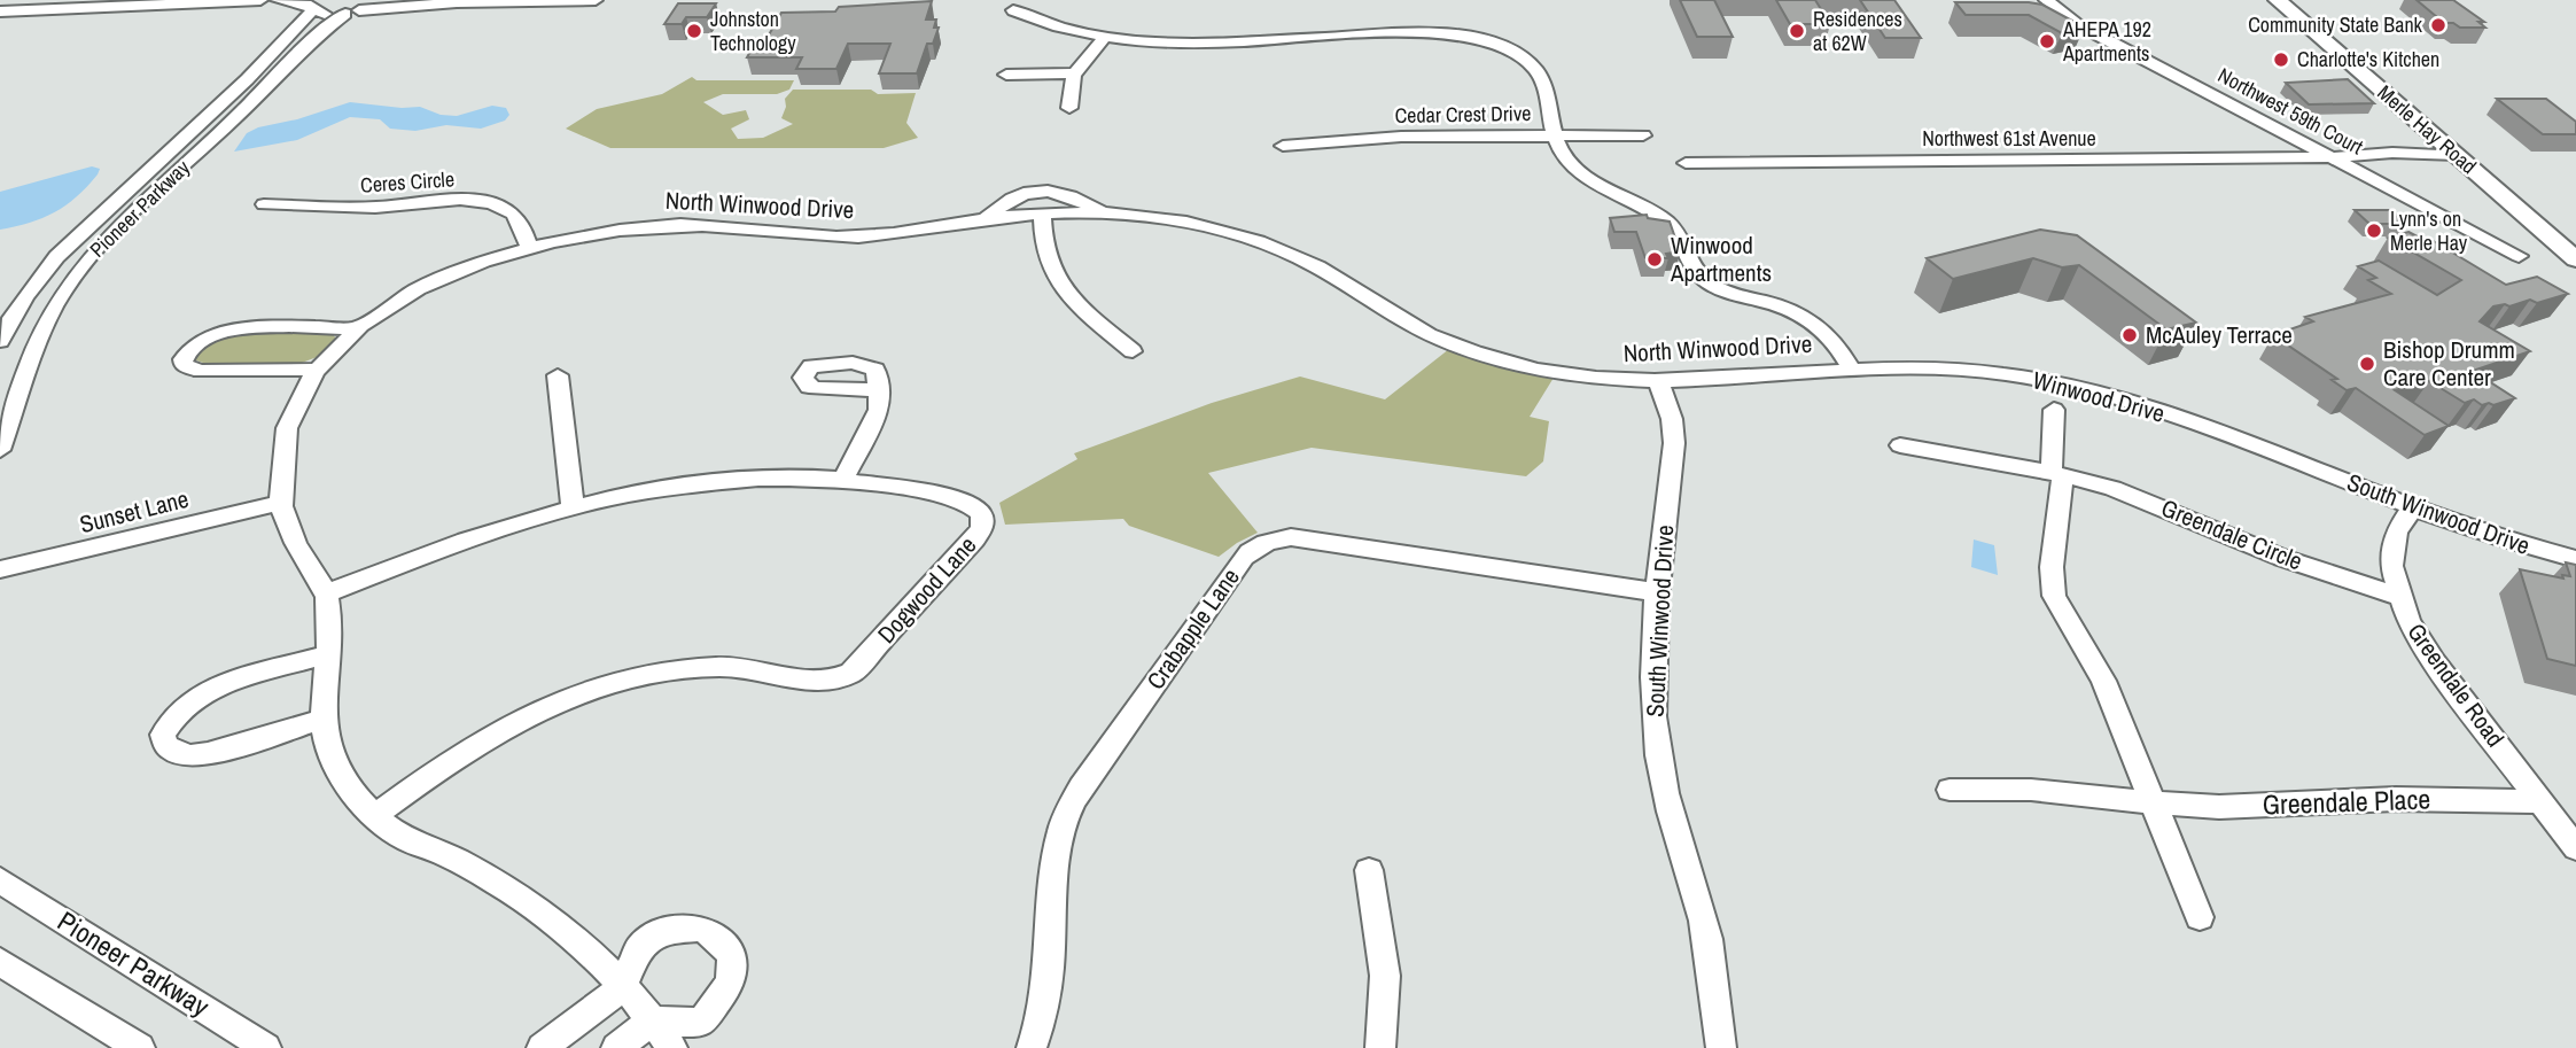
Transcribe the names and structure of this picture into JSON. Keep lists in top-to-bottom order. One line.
{"streets":{"main road":["Merle Hay Road"],"street":["Northwest 59th Court","Cedar Crest Drive","Northwest 61st Avenue","Ceres Circle","North Winwood Drive","Pioneer Parkway","Winwood Drive","Sunset Lane","South Winwood Drive","Greendale Circle","Dogwood Lane","Crabapple Lane","Greendale Road","Greendale Place"]},"crossings":[["Northwest 59th Court","Northwest 61st Avenue"],["Merle Hay Road","Northwest 61st Avenue"],["Ceres Circle","North Winwood Drive"],["North Winwood Drive","Winwood Drive"],["North Winwood Drive","Sunset Lane"],["North Winwood Drive","South Winwood Drive"],["North Winwood Drive","Dogwood Lane"],["Winwood Drive","South Winwood Drive"],["South Winwood Drive","Crabapple Lane"],["South Winwood Drive","Greendale Road"],["Greendale Circle","Greendale Road"],["Greendale Road","Greendale Place"]],"places":["Community State Bank","Johnston Technology","Residences at 62W","AHEPA 192 Apartments","Charlotte's Kitchen","Lynn's on Merle Hay","Winwood Apartments","McAuley Terrace","Bishop Drumm Care Center"]}
